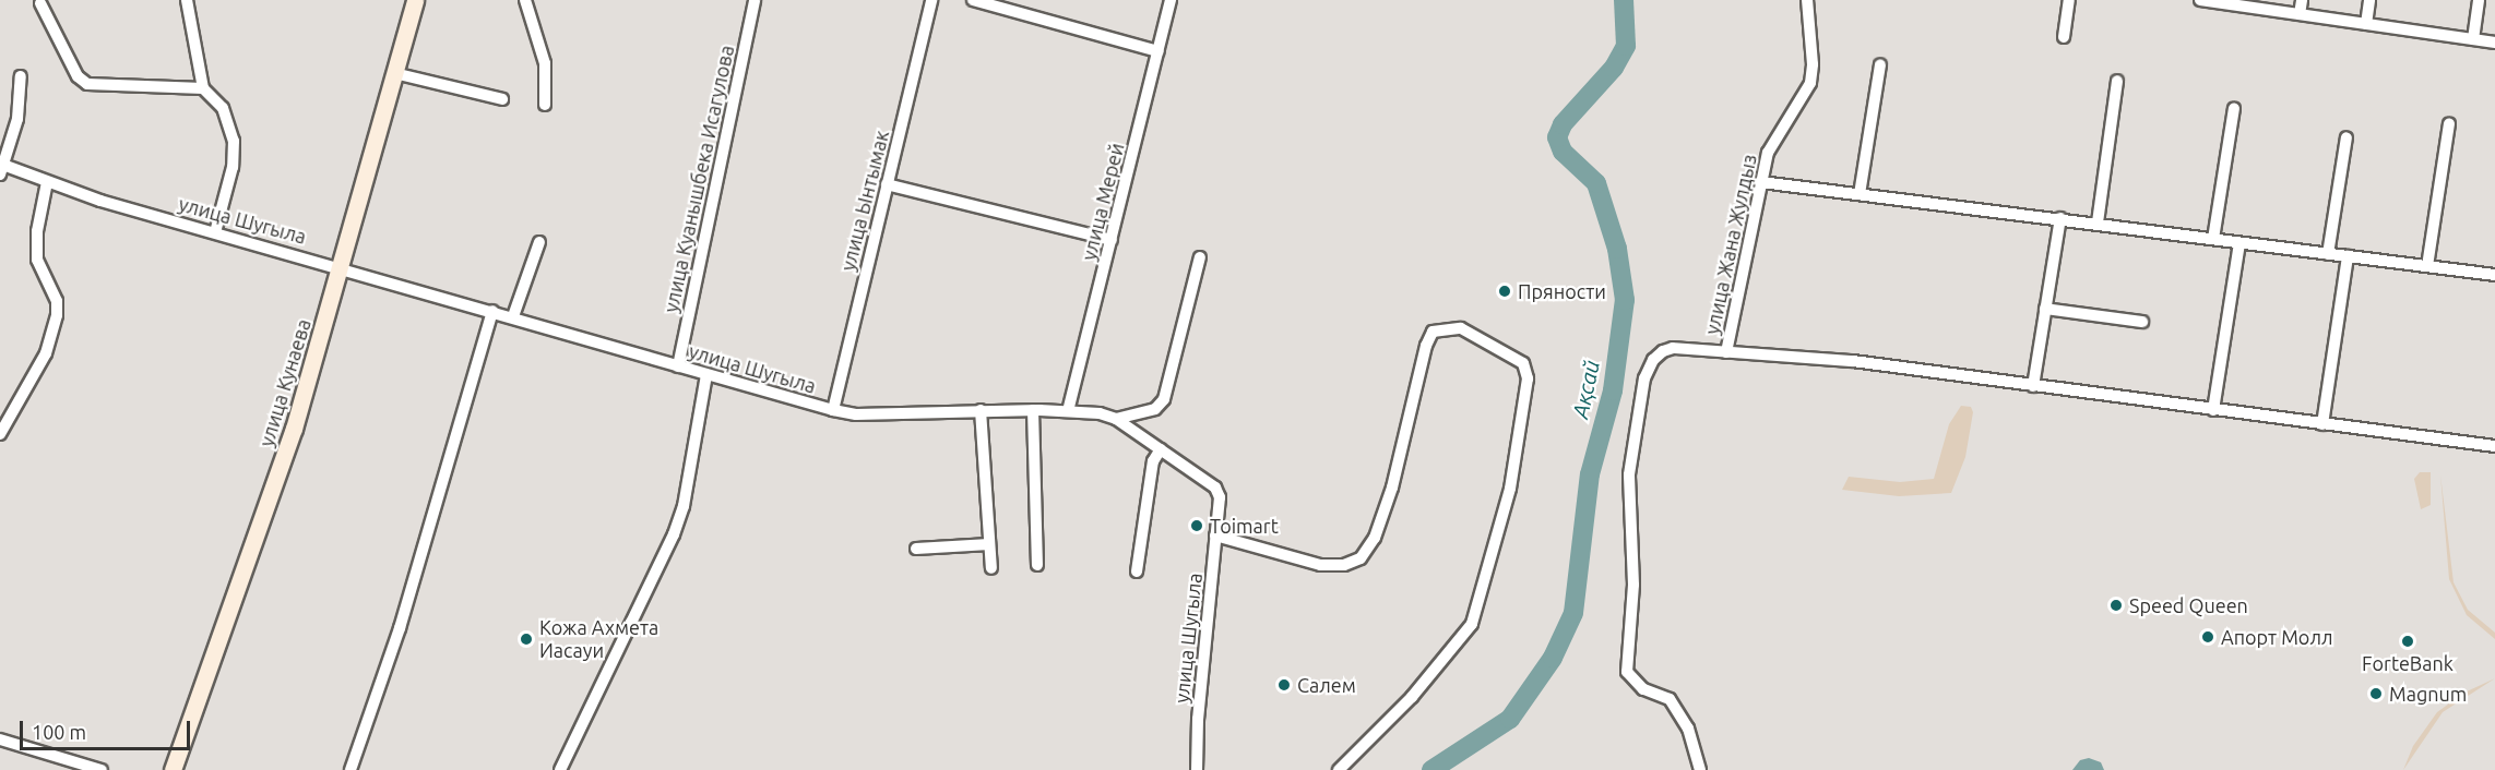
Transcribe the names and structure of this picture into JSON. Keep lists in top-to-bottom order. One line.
{"streets":{"main road":["улица Кунаева"],"street":["улица Куанышбека Исагулова","улица Ынтымак","улица Мерей","улица Шугыла","улица Жана Жулдыз"]},"crossings":[["улица Куанышбека Исагулова","улица Шугыла"],["улица Ынтымак","улица Шугыла"],["улица Мерей","улица Шугыла"],["улица Шугыла","улица Кунаева"]],"water":["Ақсай"],"places":["Пряности","Toimart","Speed Queen","Апорт Молл","Кожа Ахмета Иасауи","ForteBank","Салем","Magnum"],"scale_bar":"100 m"}
